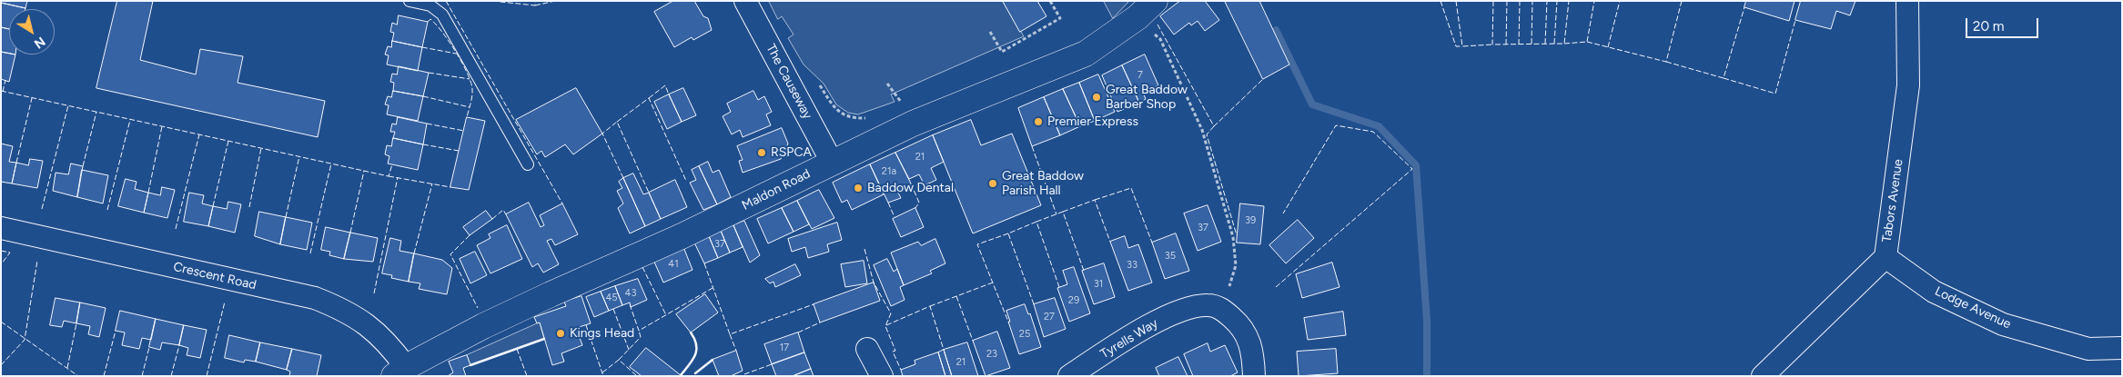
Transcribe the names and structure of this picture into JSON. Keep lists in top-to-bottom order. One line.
{"streets":{"street":["The Causeway","Maldon Road","Tabors Avenue","Crescent Road","Lodge Avenue","Tyrells Way"]},"crossings":[["The Causeway","Maldon Road"],["Maldon Road","Crescent Road"],["Tabors Avenue","Lodge Avenue"]],"places":["Great Baddow Barber Shop","Premier Express","RSPCA","Great Baddow Parish Hall","Baddow Dental","Kings Head"],"house_numbers":["7","21","21a","39","37","37","35","41","33","31","43","45","29","27","25","17","23","21"],"scale_bar":"20 m","north":"bottom right"}
